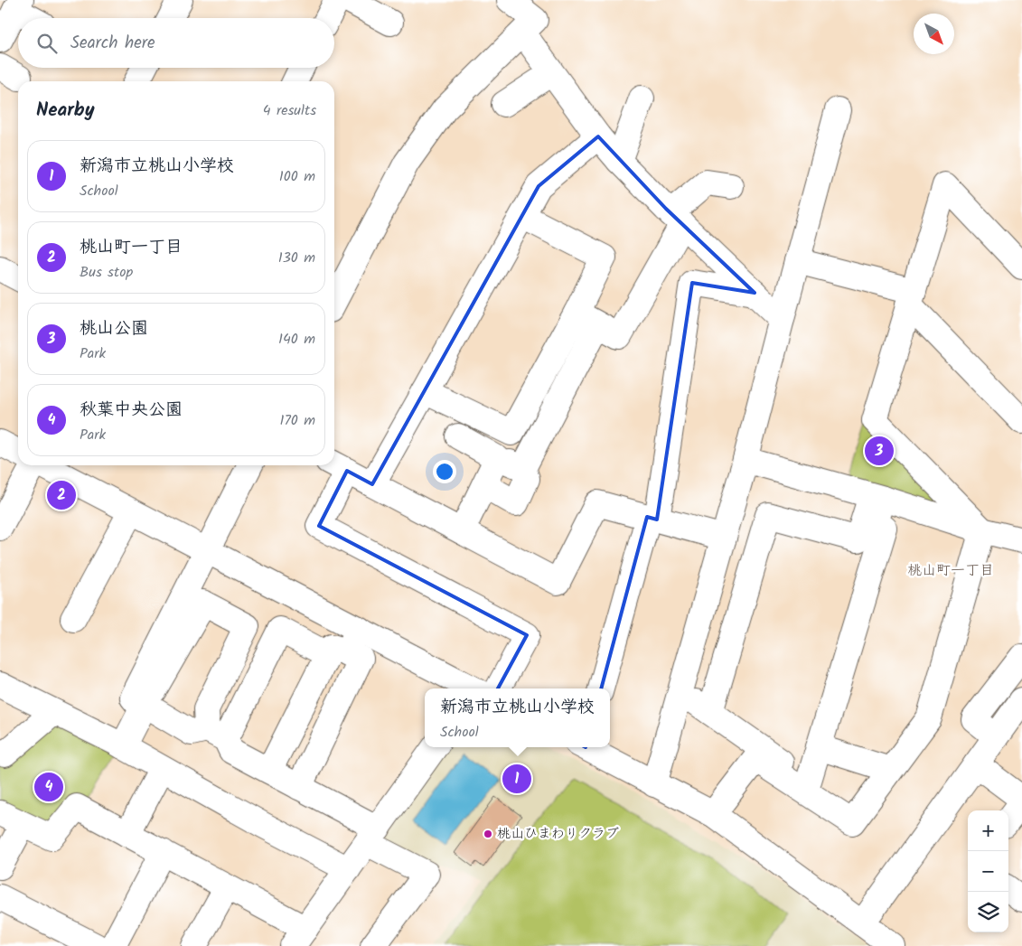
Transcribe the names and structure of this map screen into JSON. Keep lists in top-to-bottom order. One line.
{"districts":["桃山町一丁目"],"places":["桃山ひまわりクラブ"],"north":"bottom right","page":{"search":"Search here","heading":["Nearby","4 results"],"list":[{"mark":"1","name":"新潟市立桃山小学校","note":"School","value":"100 m"},{"mark":"2","name":"桃山町一丁目","note":"Bus stop","value":"130 m"},{"mark":"3","name":"桃山公園","note":"Park","value":"140 m"},{"mark":"4","name":"秋葉中央公園","note":"Park","value":"170 m"}],"pins":["3","2","1","4"],"popup":["新潟市立桃山小学校","School"],"map_buttons":["+","−"]}}
